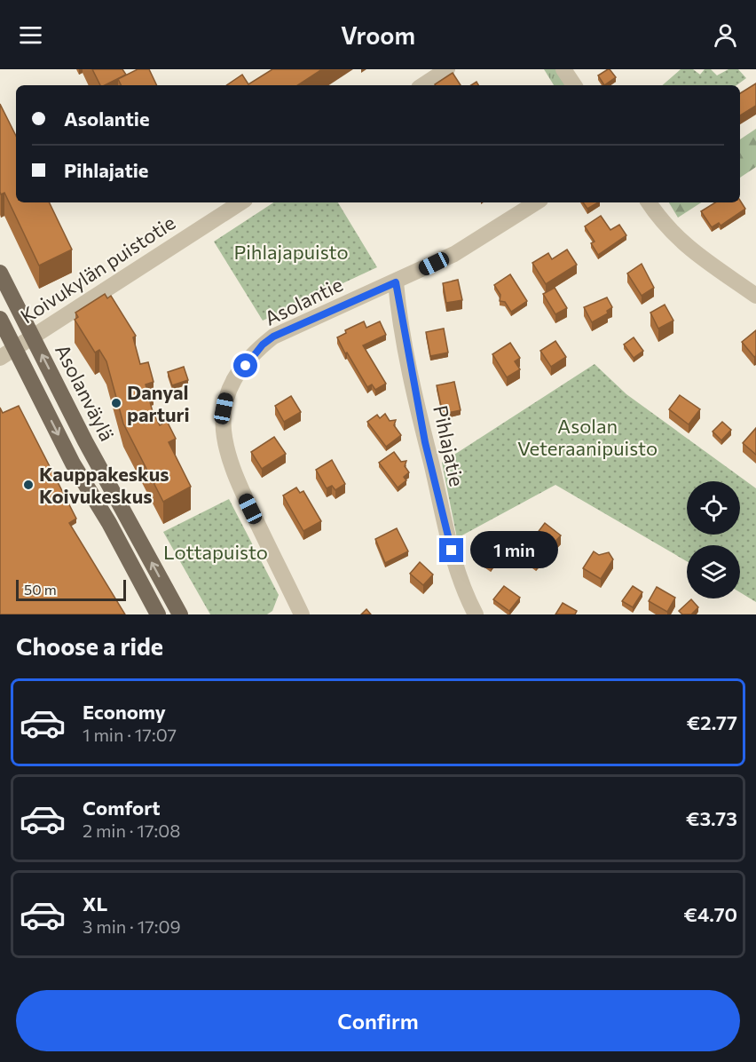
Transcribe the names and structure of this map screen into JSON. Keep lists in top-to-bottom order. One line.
{"streets":{"main road":["Asolanväylä"],"street":["Koivukylän puistotie","Asolantie","Pihlajatie"]},"crossings":[["Koivukylän puistotie","Asolanväylä"],["Asolantie","Pihlajatie"]],"parks":["Pihlajapuisto","Asolan Veteraanipuisto","Lottapuisto"],"places":["Danyal parturi","Kauppakeskus Koivukeskus"],"scale_bar":"50 m","page":{"header":"Vroom","banner":["Asolantie","Pihlajatie"],"bubble":"1 min","scale":"50 m","heading":"Choose a ride","list":[{"name":"Economy","note":"1 min · 17:07","value":"€2.77"},{"name":"Comfort","note":"2 min · 17:08","value":"€3.73"},{"name":"XL","note":"3 min · 17:09","value":"€4.70"}],"buttons":"Confirm"}}
